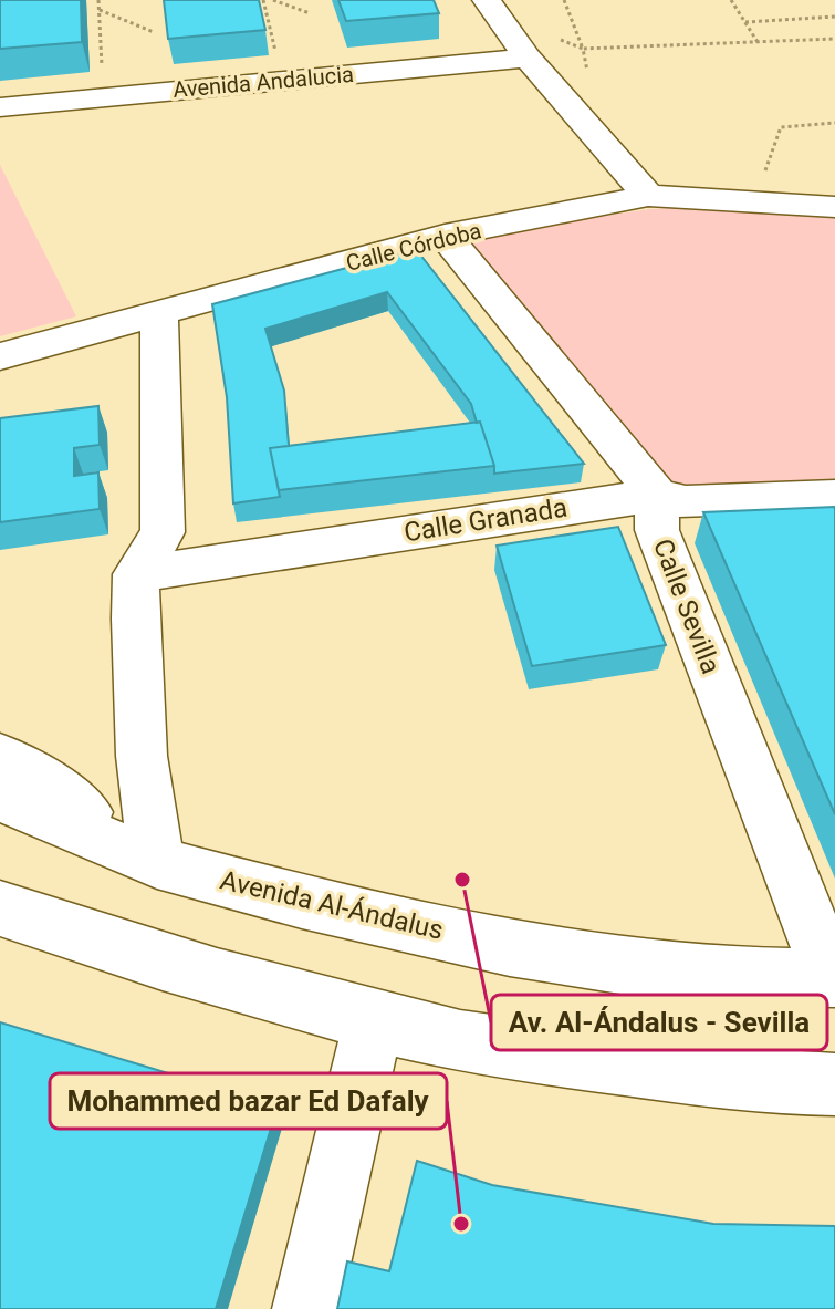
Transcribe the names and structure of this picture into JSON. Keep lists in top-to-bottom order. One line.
{"streets":{"street":["Avenida Andalucia","Calle Córdoba","Calle Granada","Calle Sevilla","Avenida Al-Ándalus"]},"crossings":[["Calle Granada","Calle Sevilla"],["Calle Sevilla","Avenida Al-Ándalus"]],"places":["Av. Al-Ándalus - Sevilla","Mohammed bazar Ed Dafaly"]}
